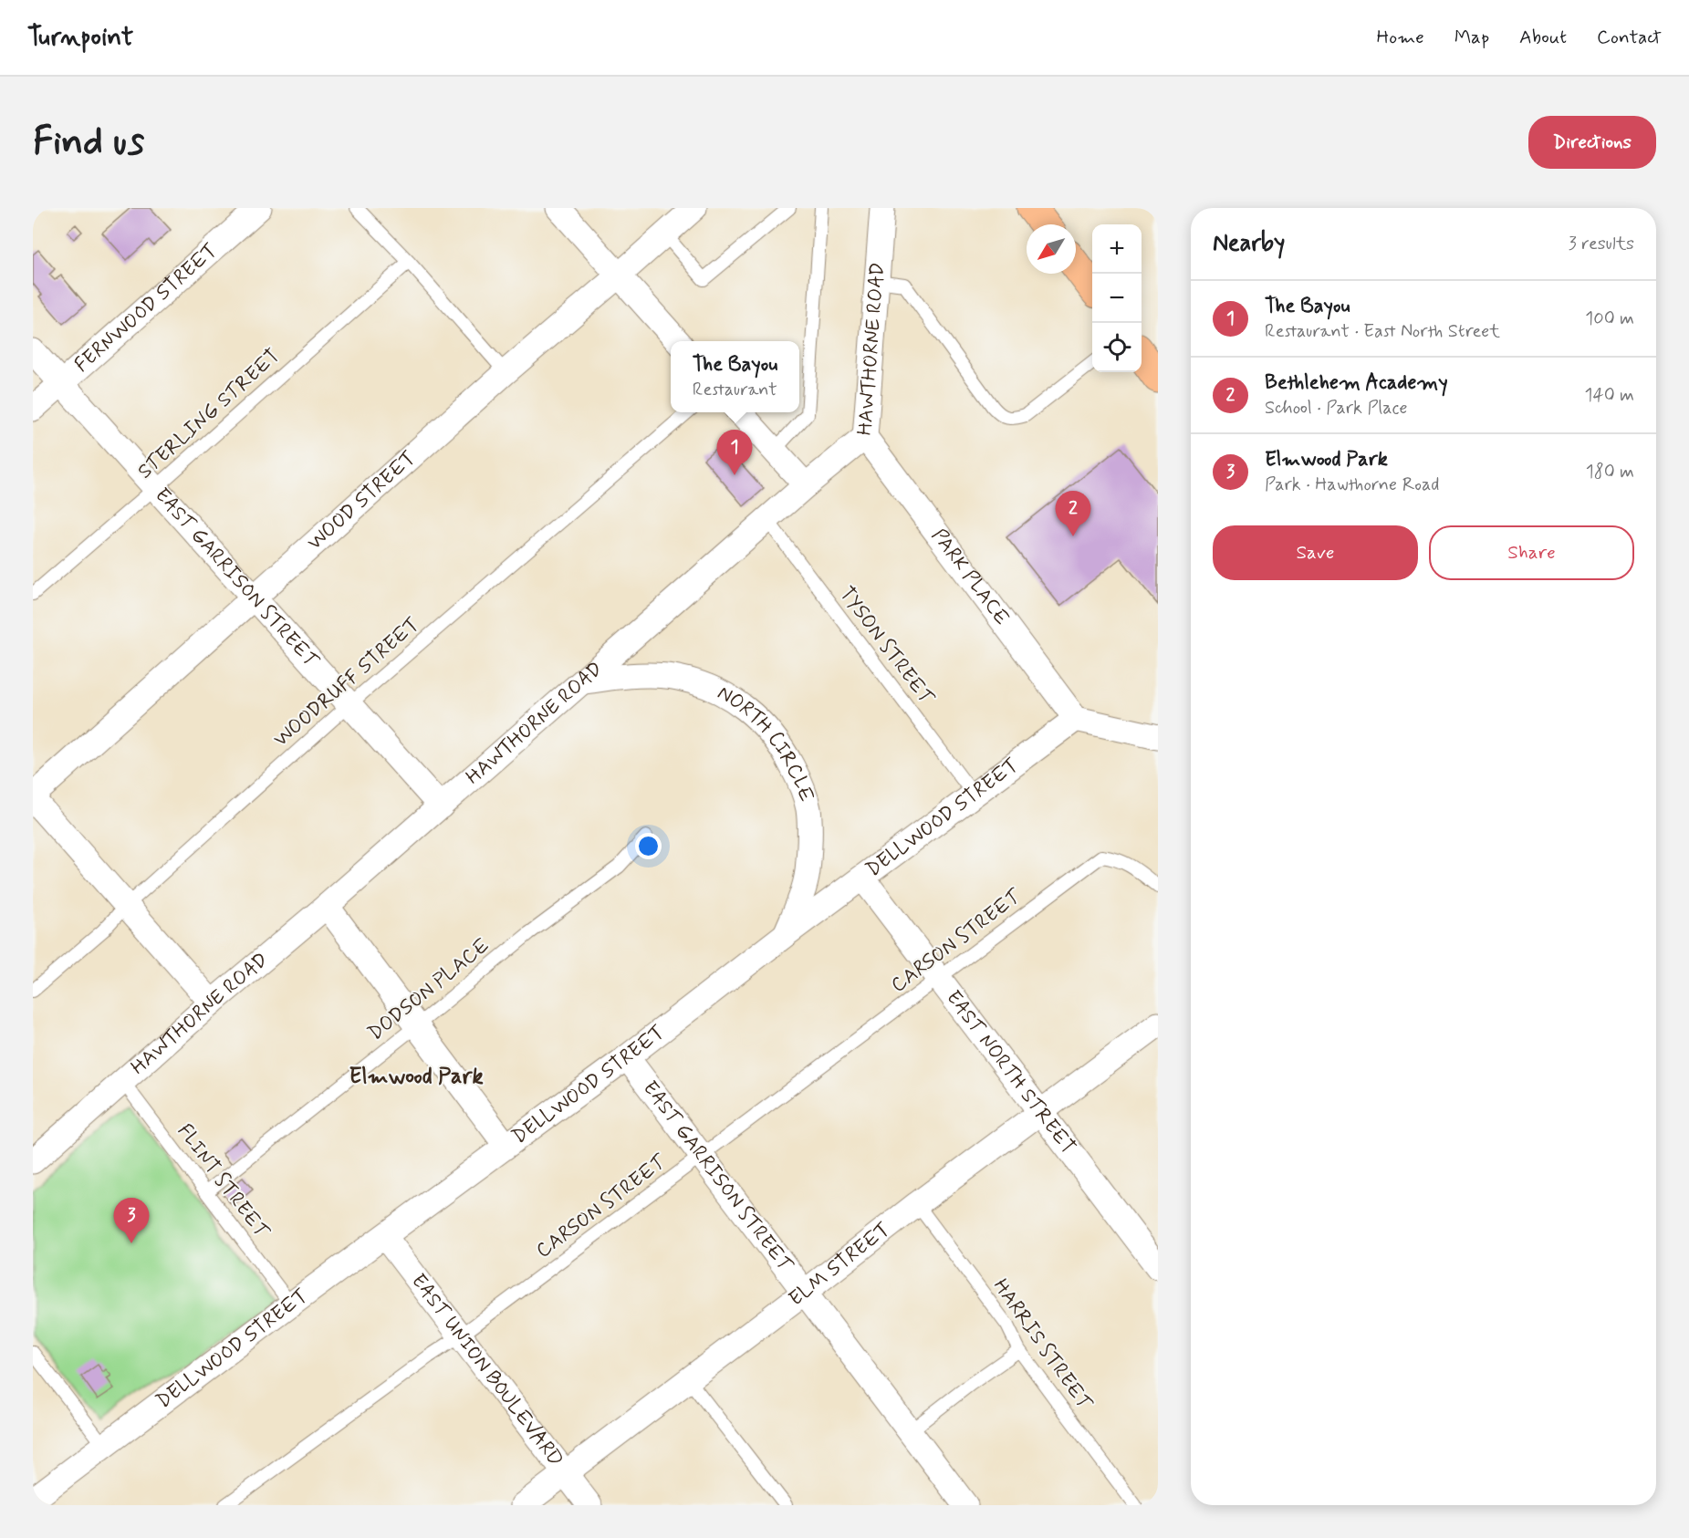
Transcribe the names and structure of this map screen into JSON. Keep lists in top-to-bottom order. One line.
{"streets":{"street":["FERNWOOD STREET","HAWTHORNE ROAD","WOOD STREET","PARK PLACE","EAST GARRISON STREET","NORTH CIRCLE","DELLWOOD STREET","EAST NORTH STREET","ELM STREET","EAST UNION BOULEVARD"],"lane":["STERLING STREET","TYSON STREET","WOODRUFF STREET","CARSON STREET","DODSON PLACE","FLINT STREET","HARRIS STREET"]},"crossings":[["FERNWOOD STREET","EAST GARRISON STREET"],["HAWTHORNE ROAD","PARK PLACE"],["HAWTHORNE ROAD","EAST GARRISON STREET"],["HAWTHORNE ROAD","TYSON STREET"],["HAWTHORNE ROAD","NORTH CIRCLE"],["HAWTHORNE ROAD","FLINT STREET"],["STERLING STREET","EAST GARRISON STREET"],["WOOD STREET","EAST GARRISON STREET"],["PARK PLACE","DELLWOOD STREET"],["EAST GARRISON STREET","WOODRUFF STREET"],["EAST GARRISON STREET","DELLWOOD STREET"],["EAST GARRISON STREET","CARSON STREET"],["EAST GARRISON STREET","ELM STREET"],["TYSON STREET","DELLWOOD STREET"],["NORTH CIRCLE","DELLWOOD STREET"],["DELLWOOD STREET","EAST NORTH STREET"],["DELLWOOD STREET","FLINT STREET"],["DELLWOOD STREET","EAST UNION BOULEVARD"],["CARSON STREET","EAST NORTH STREET"],["CARSON STREET","EAST UNION BOULEVARD"],["DODSON PLACE","FLINT STREET"],["EAST NORTH STREET","ELM STREET"],["ELM STREET","HARRIS STREET"],["ELM STREET","EAST UNION BOULEVARD"]],"districts":["Elmwood Park"],"north":"bottom left","page":{"header":"Turnpoint","nav":["Home","Map","About","Contact"],"buttons":["Directions",["Save","Share"]],"title":"Find us","heading":["Nearby","3 results"],"map_buttons":["+","−"],"list":[{"mark":"1","name":"The Bayou","note":"Restaurant · East North Street","value":"100 m"},{"mark":"2","name":"Bethlehem Academy","note":"School · Park Place","value":"140 m"},{"mark":"3","name":"Elmwood Park","note":"Park · Hawthorne Road","value":"180 m"}],"popup":["The Bayou","Restaurant"],"pins":["1","2","3"]}}
